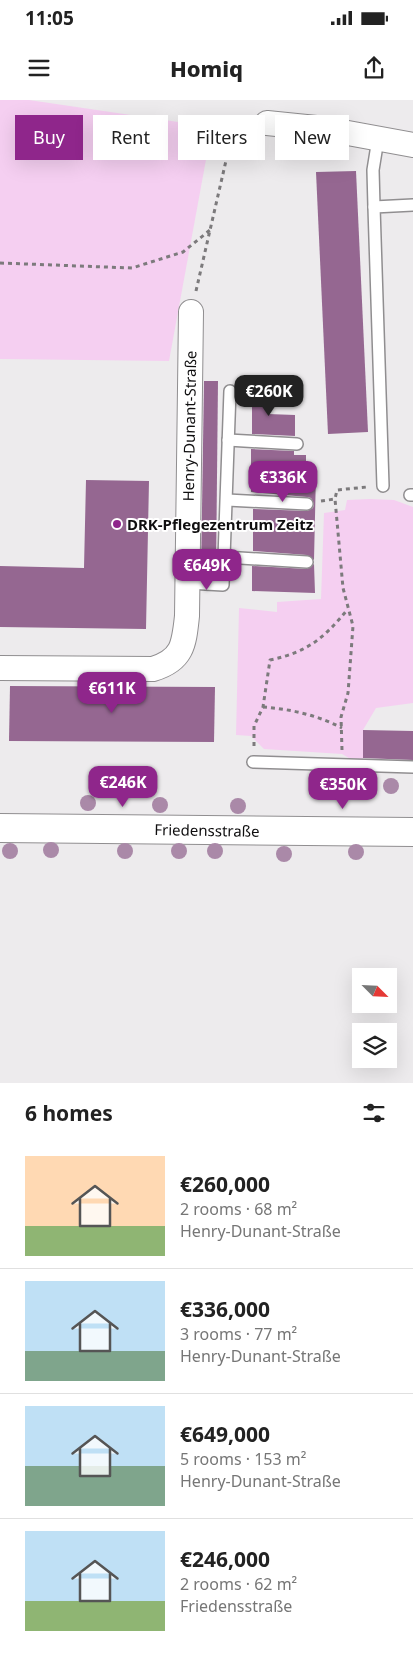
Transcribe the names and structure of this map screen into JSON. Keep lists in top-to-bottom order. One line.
{"streets":{"street":["Henry-Dunant-Straße","Friedensstraße"]},"places":["DRK-Pflegezentrum Zeitz"],"north":"bottom right","page":{"status":"11:05","header":"Homiq","chip":["Buy","Rent","Filters","New"],"price":["€260K","€336K","€649K","€611K","€246K","€350K"],"heading":"6 homes","list":[{"name":"€260,000","note":"2 rooms · 68 m² · Henry-Dunant-Straße"},{"name":"€336,000","note":"3 rooms · 77 m² · Henry-Dunant-Straße"},{"name":"€649,000","note":"5 rooms · 153 m² · Henry-Dunant-Straße"},{"name":"€246,000","note":"2 rooms · 62 m² · Friedensstraße"}]}}
